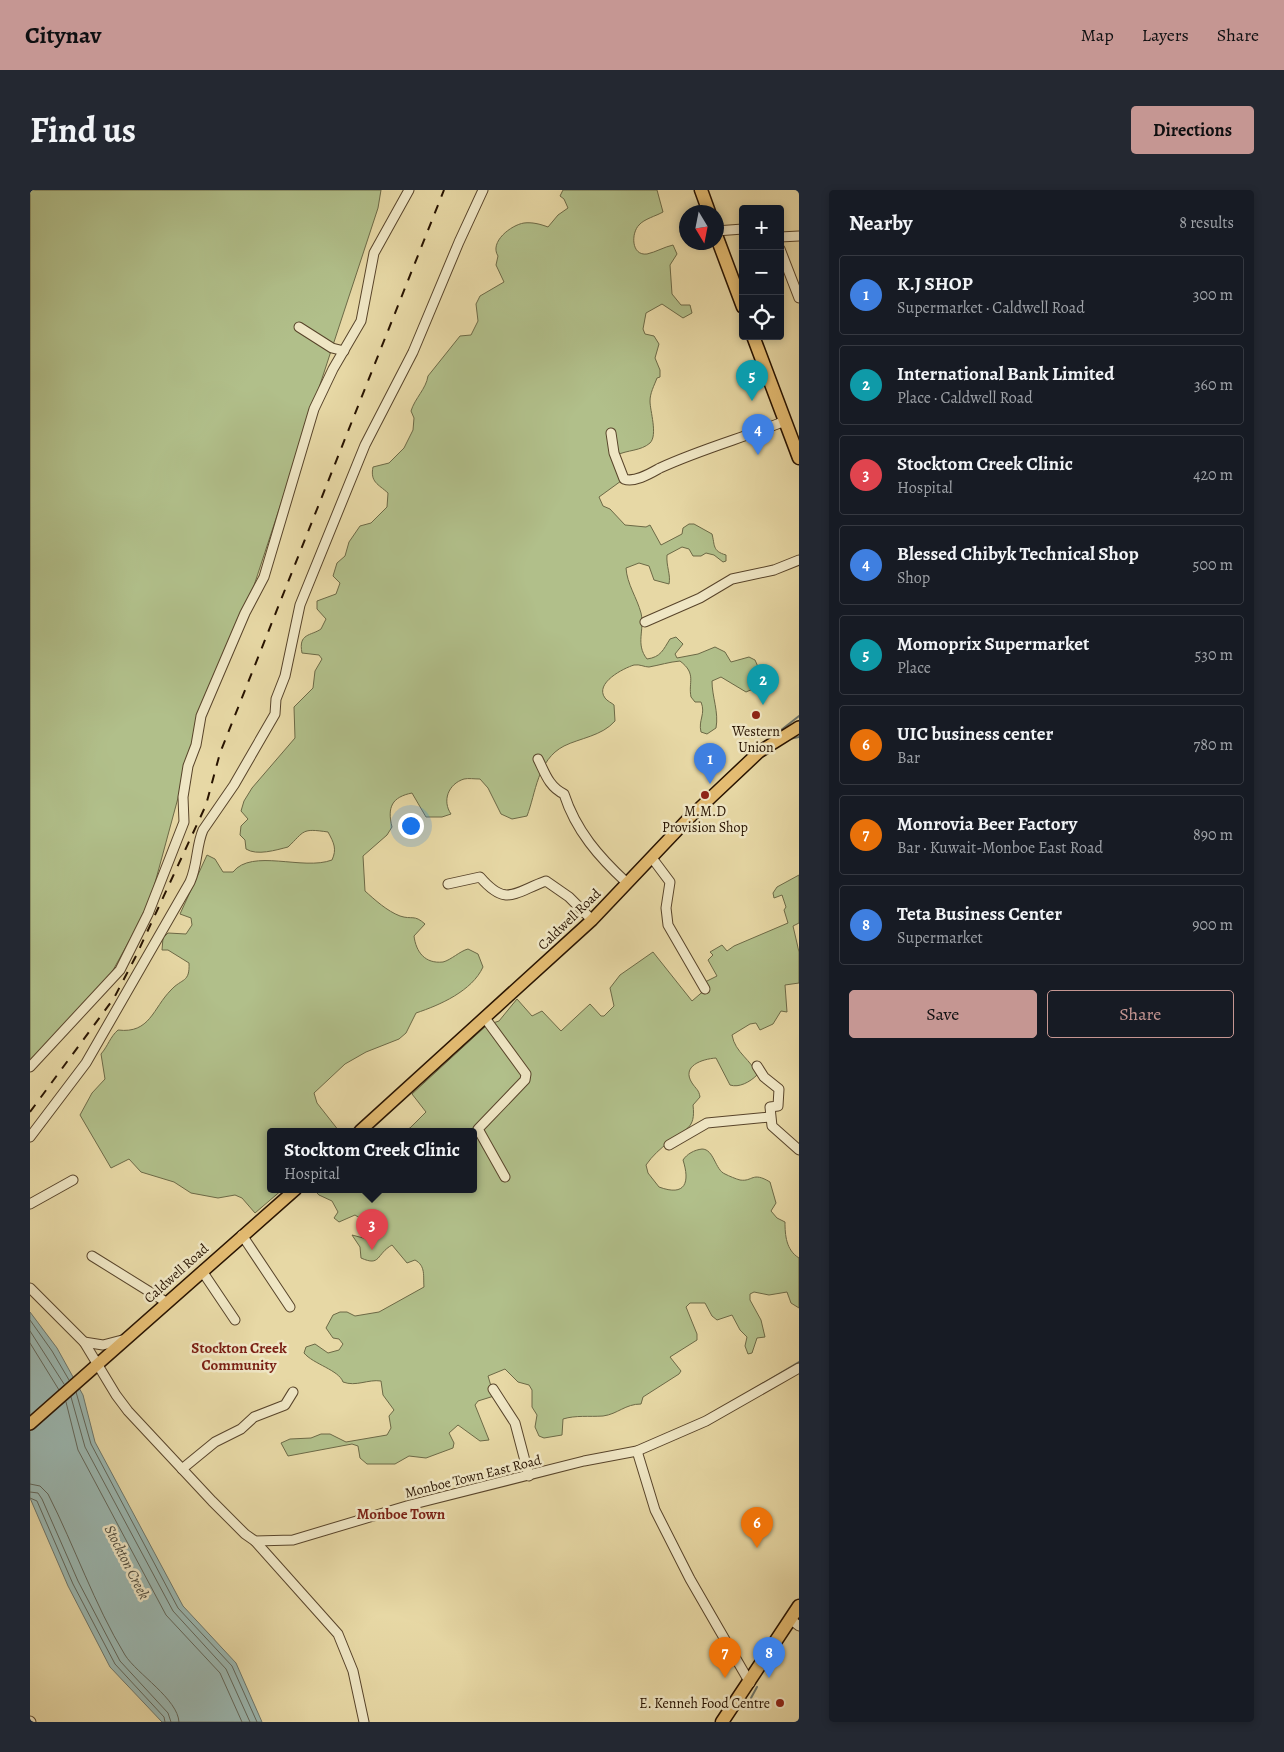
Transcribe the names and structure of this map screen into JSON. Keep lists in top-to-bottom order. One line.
{"streets":{"main road":["Caldwell Road"],"street":["Monboe Town East Road"]},"districts":["Stockton Creek Community","Monboe Town"],"water":["Stockton Creek"],"places":["Western Union","M.M.D Provision Shop","E. Kenneh Food Centre"],"north":"bottom","page":{"header":"Citynav","nav":["Map","Layers","Share"],"title":"Find us","buttons":["Directions",["Save","Share"]],"heading":["Nearby","8 results"],"map_buttons":["+","−"],"list":[{"mark":"1","name":"K.J SHOP","note":"Supermarket · Caldwell Road","value":"300 m"},{"mark":"2","name":"International Bank Limited","note":"Place · Caldwell Road","value":"360 m"},{"mark":"3","name":"Stocktom Creek Clinic","note":"Hospital","value":"420 m"},{"mark":"4","name":"Blessed Chibyk Technical Shop","note":"Shop","value":"500 m"},{"mark":"5","name":"Momoprix Supermarket","note":"Place","value":"530 m"},{"mark":"6","name":"UIC business center","note":"Bar","value":"780 m"},{"mark":"7","name":"Monrovia Beer Factory","note":"Bar · Kuwait-Monboe East Road","value":"890 m"},{"mark":"8","name":"Teta Business Center","note":"Supermarket","value":"900 m"}],"pins":["5","4","2","1","3","6","7","8"],"popup":["Stocktom Creek Clinic","Hospital"]}}
